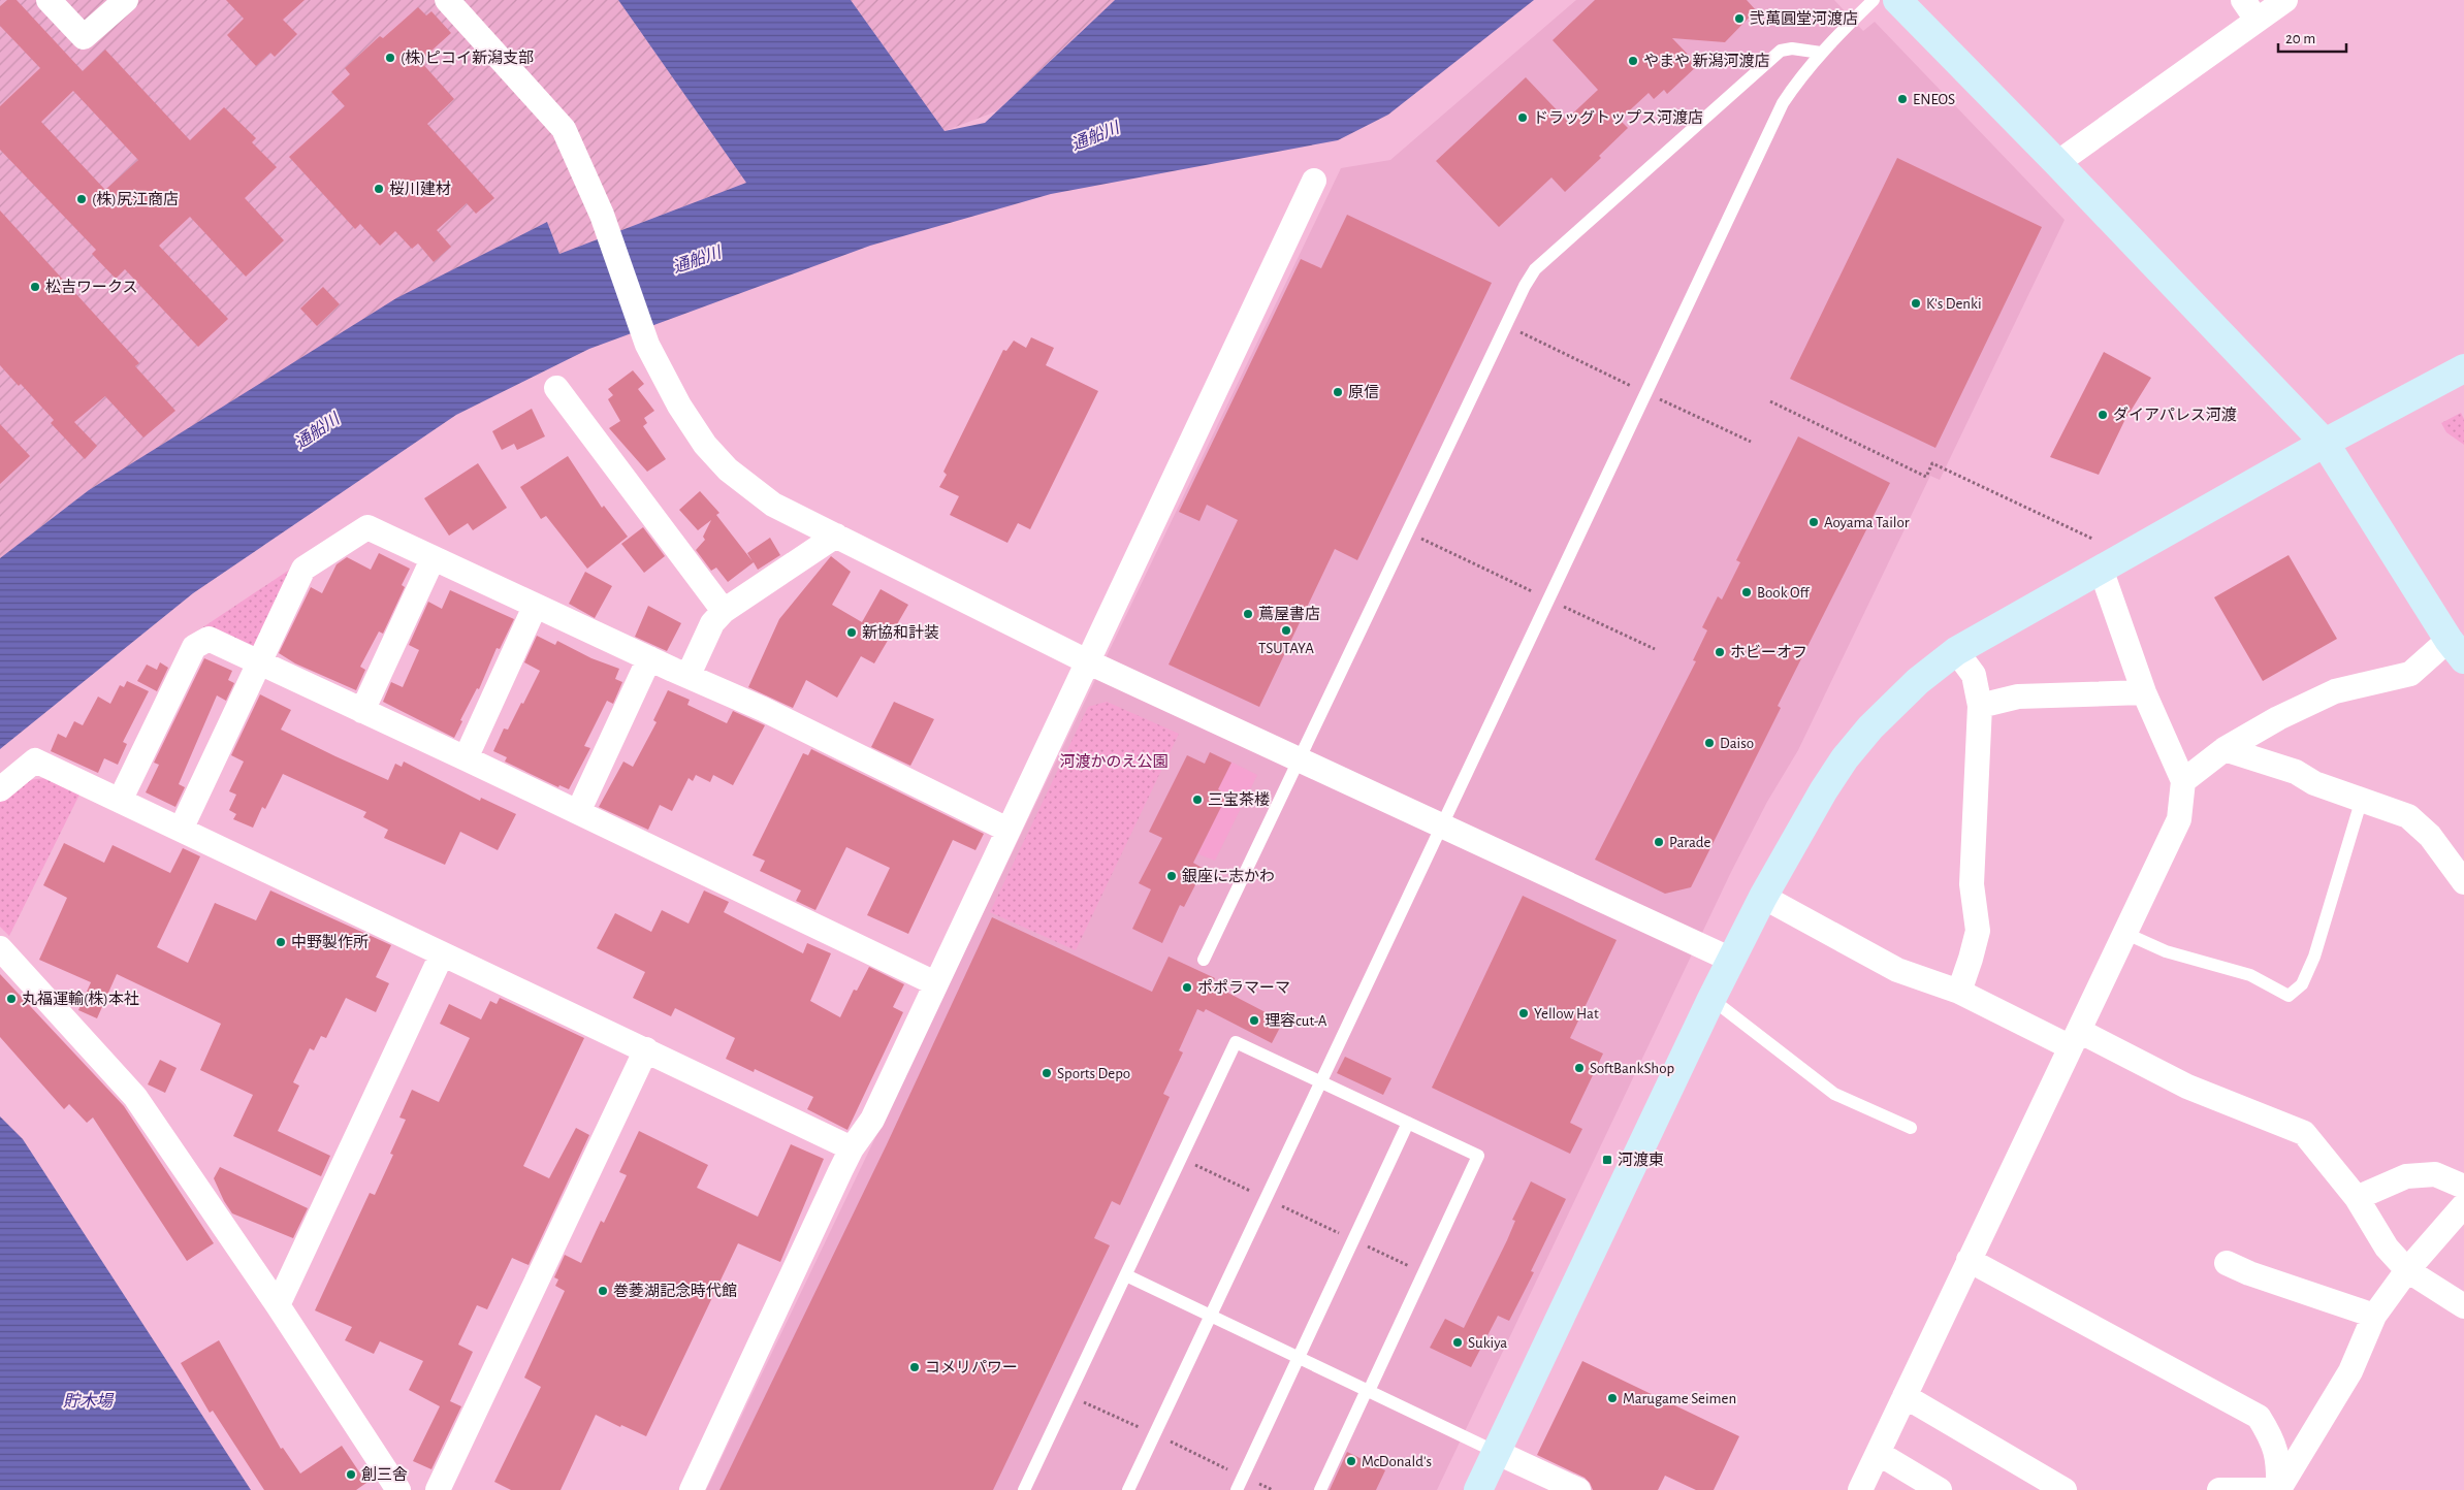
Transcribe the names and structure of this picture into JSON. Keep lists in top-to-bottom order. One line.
{"water":["通船川","貯木場"],"parks":["河渡かのえ公園"],"places":{"other":["弐萬圓堂河渡店","(株)ピコイ新潟支部","やまや 新潟河渡店","ENEOS","ドラッグトップス河渡店","桜川建材","(株)尻江商店","松吉ワークス","K's Denki","原信","ダイアパレス河渡","Aoyama Tailor","Book Off","蔦屋書店","TSUTAYA","新協和計装","ホビーオフ","Daiso","三宝茶楼","Parade","銀座に志かわ","中野製作所","ポポラマーマ","丸福運輸(株)本社","Yellow Hat","理容cut-A","SoftBankShop","Sports Depo","巻菱湖記念時代館","Sukiya","コメリパワー","Marugame Seimen","McDonald's","創三舎"],"transit":["河渡東"]},"scale_bar":"20 m"}
